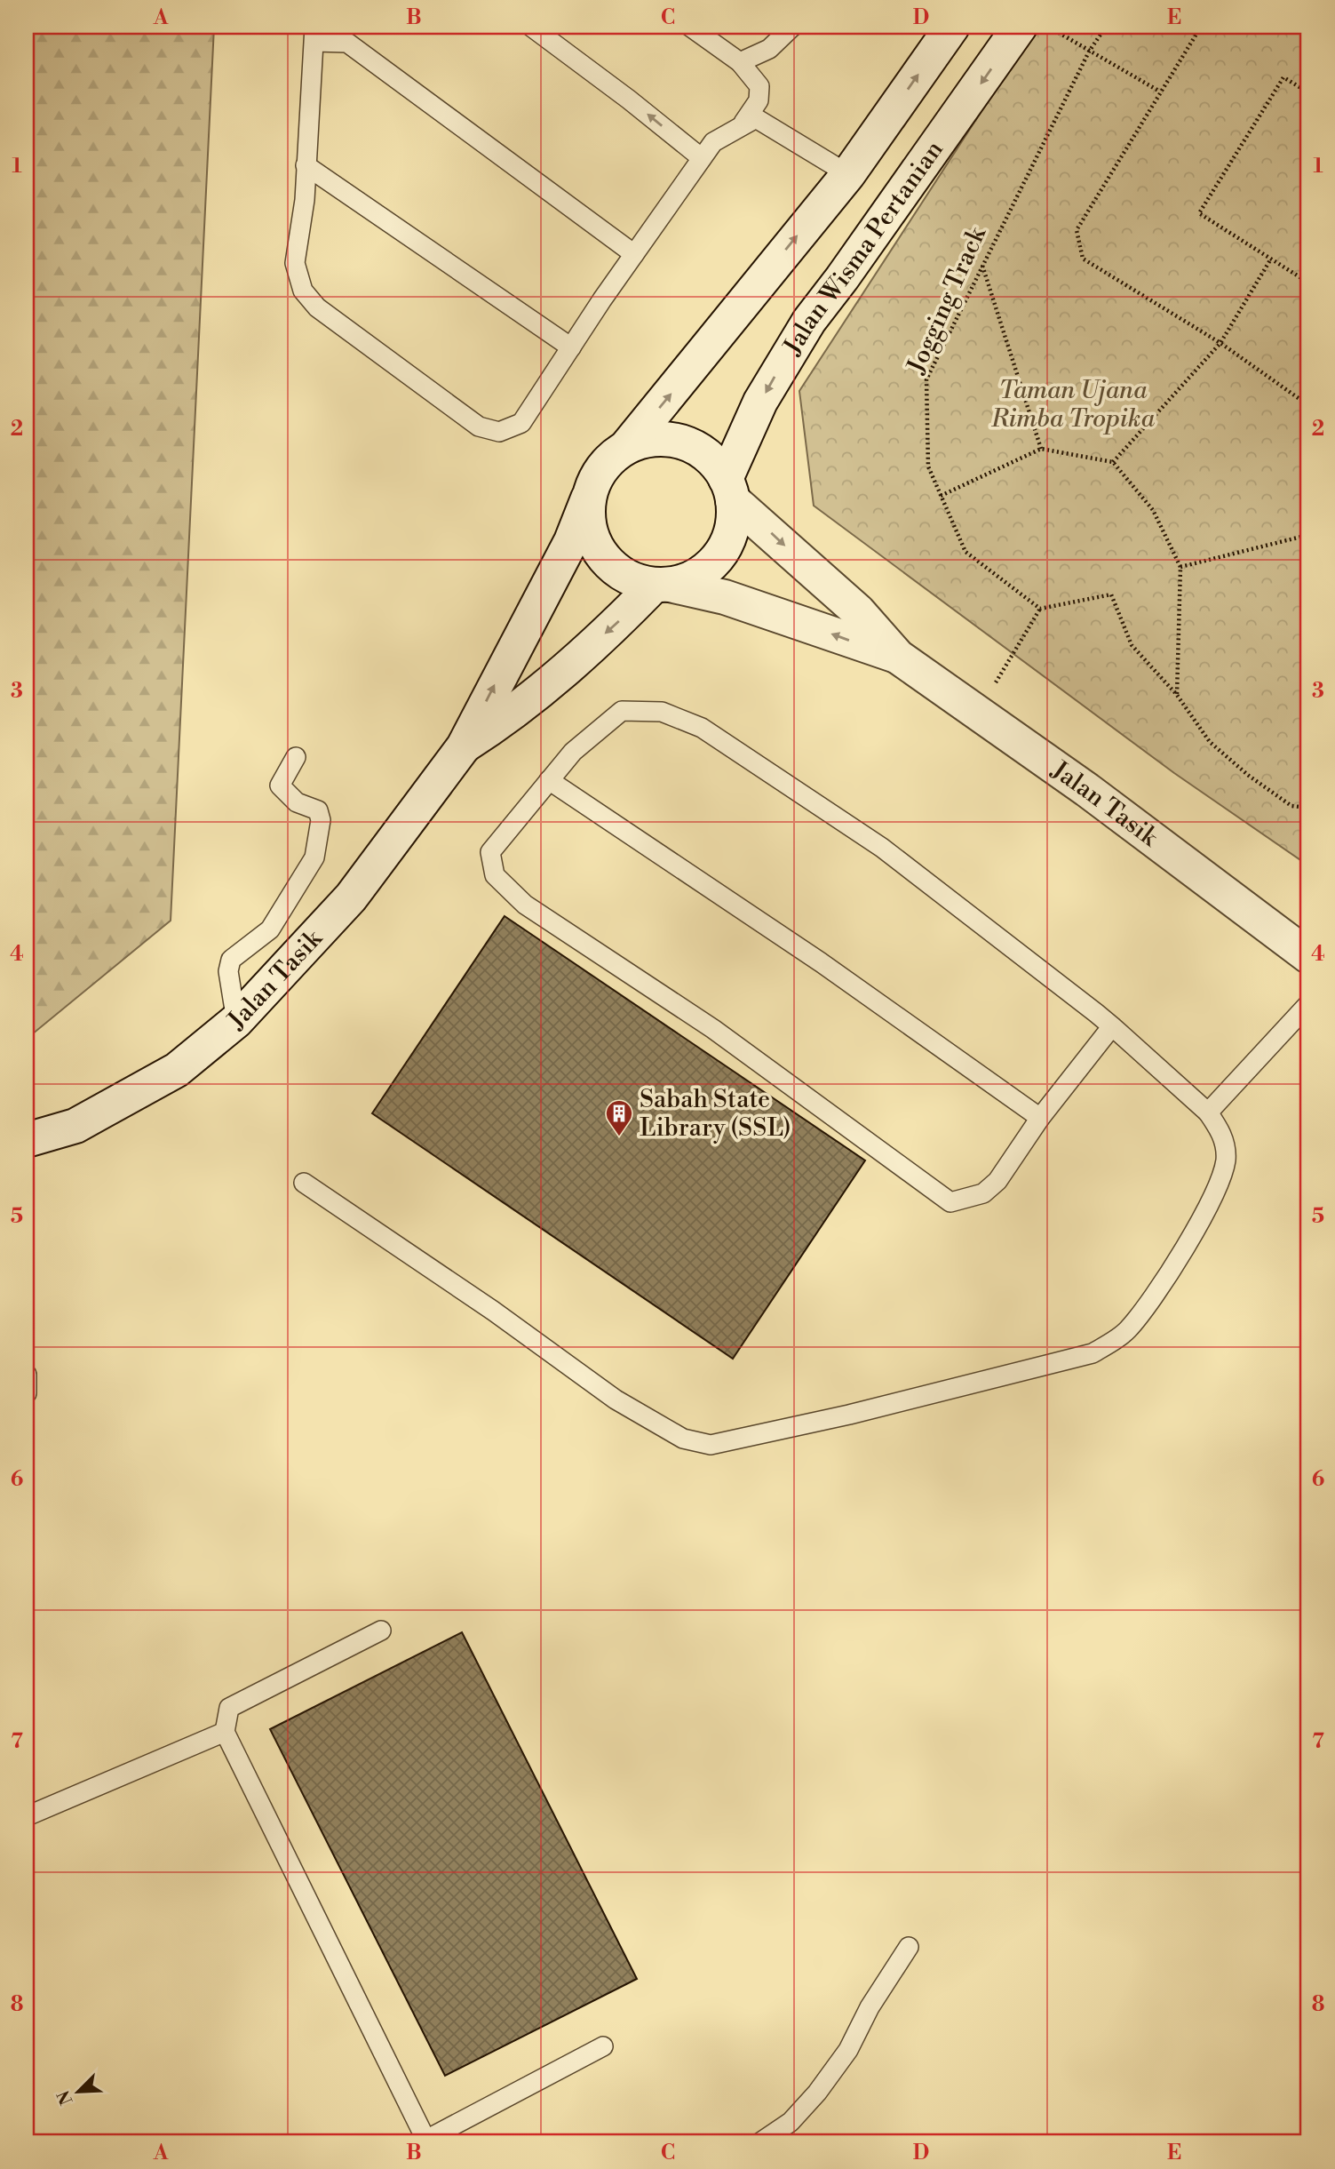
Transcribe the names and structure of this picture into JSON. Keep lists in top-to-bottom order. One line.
{"streets":{"street":["Jalan Wisma Pertanian","Jalan Tasik"],"path":["Jogging Track"]},"crossings":[["Jalan Wisma Pertanian","Jalan Tasik"]],"parks":["Taman Ujana Rimba Tropika"],"places":{"building":["Sabah State Library (SSL)"]},"north":"bottom left","grid":{"columns":["A","B","C","D","E"],"rows":["1","2","3","4","5","6","7","8"]}}
